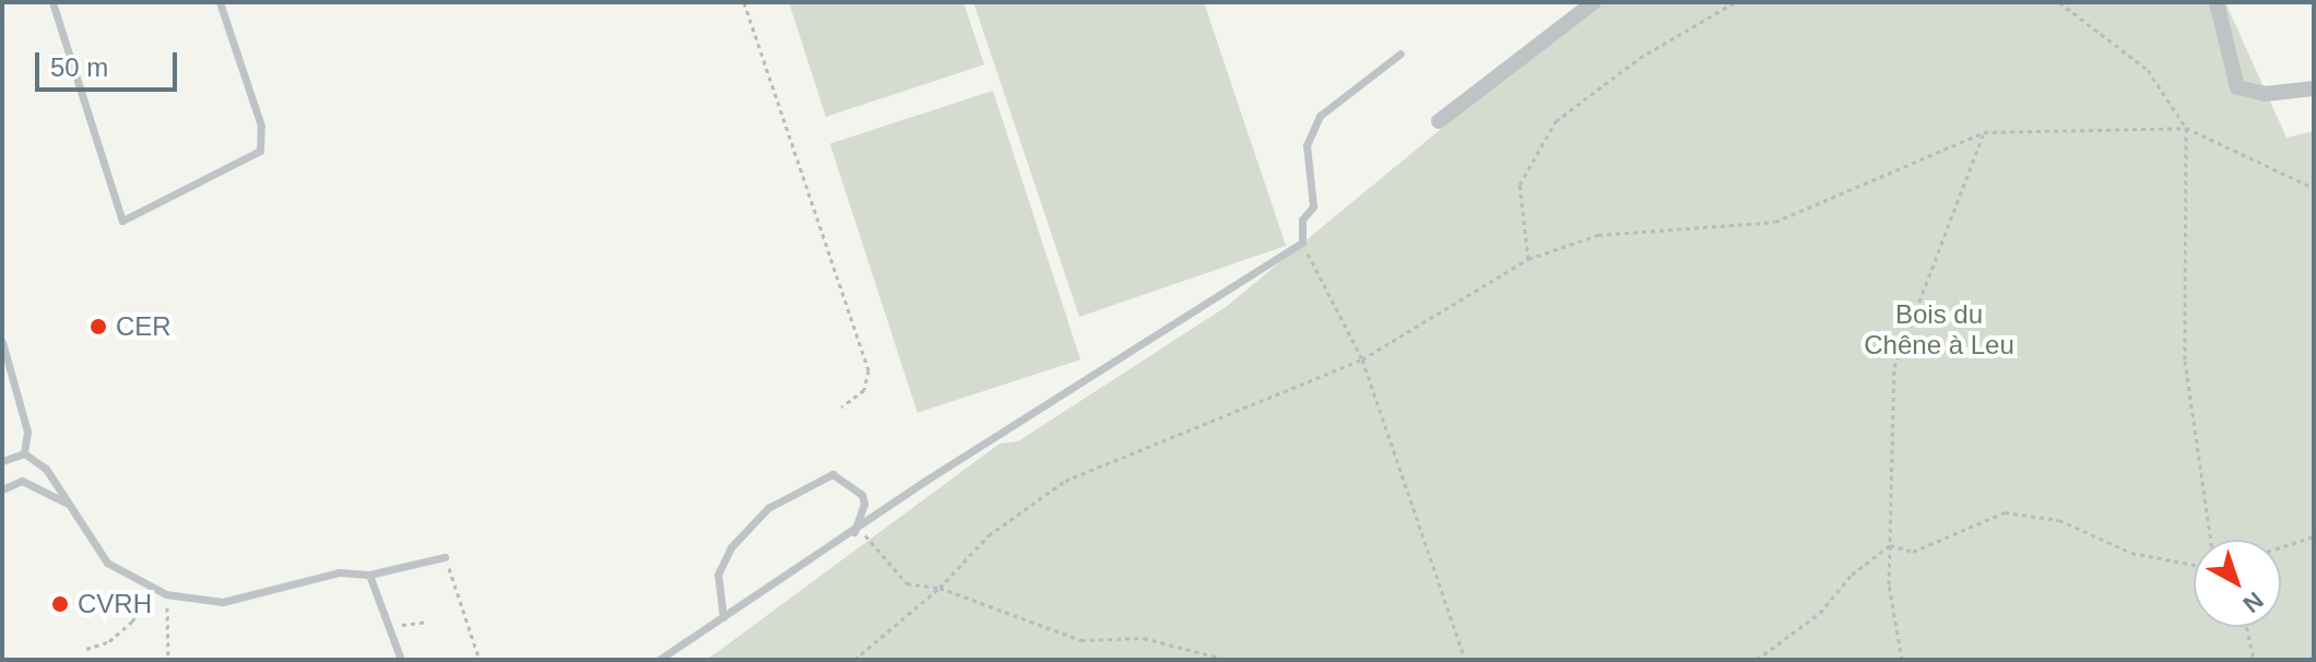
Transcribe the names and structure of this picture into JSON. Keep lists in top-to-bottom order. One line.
{"parks":["Bois du Chêne à Leu"],"places":["CER","CVRH"],"scale_bar":"50 m","north":"bottom right"}
